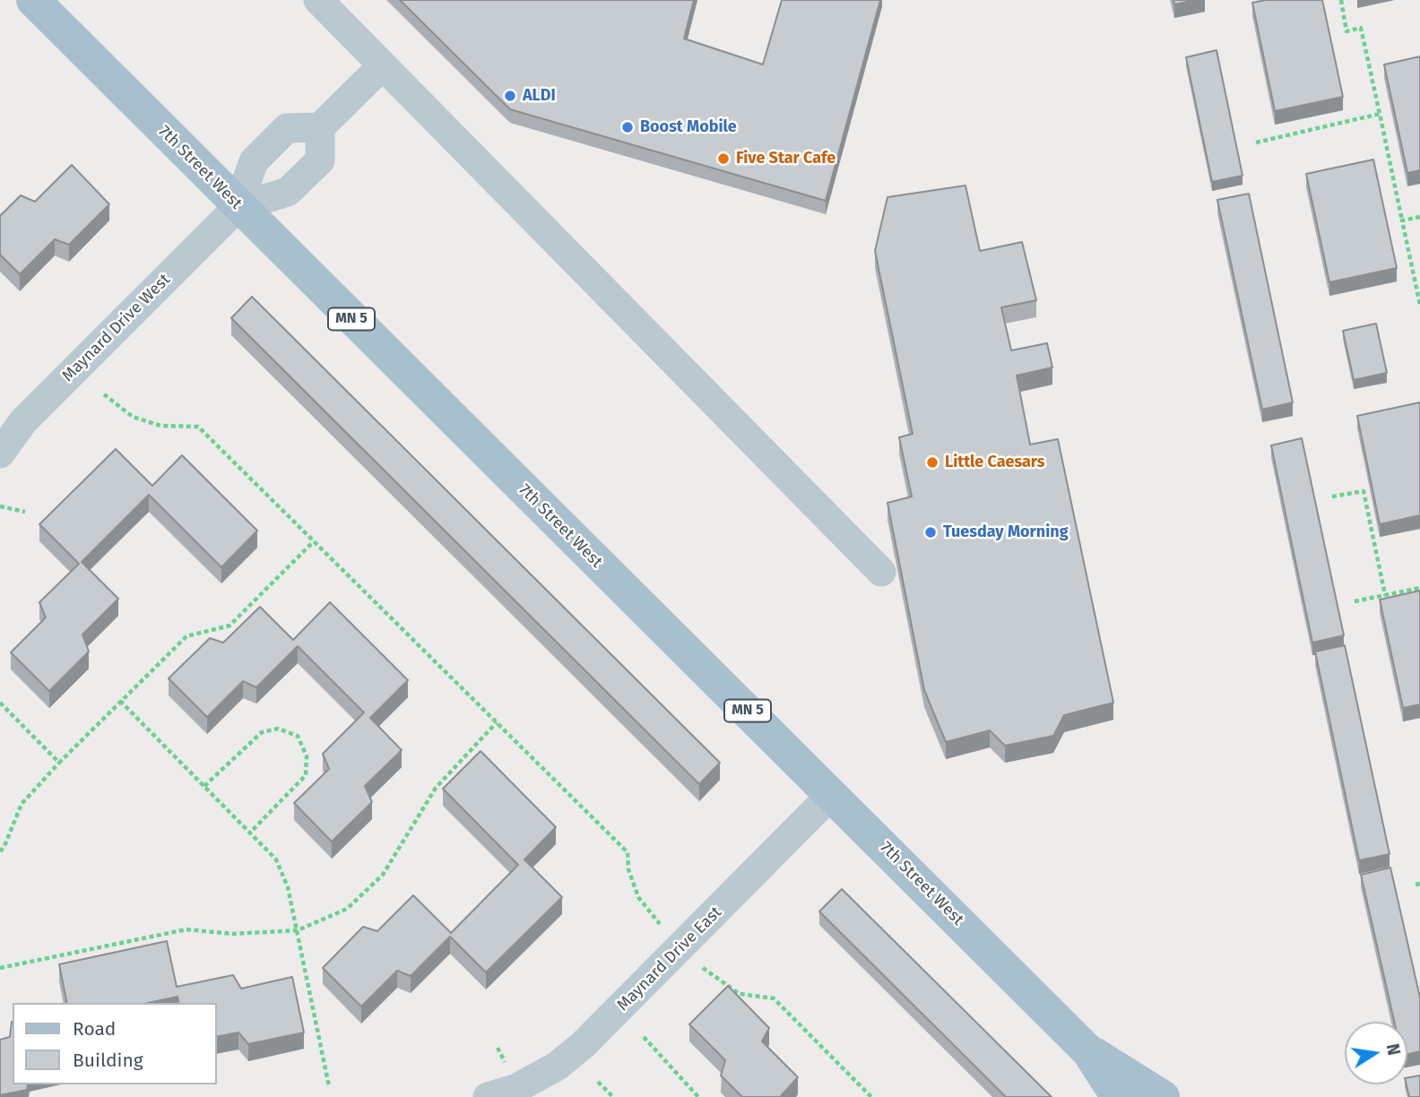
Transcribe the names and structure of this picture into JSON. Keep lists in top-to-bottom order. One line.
{"streets":{"main road":["7th Street West","MN 5"],"street":["Maynard Drive West","Maynard Drive East"]},"crossings":[["7th Street West","Maynard Drive West"],["7th Street West","Maynard Drive East"]],"places":["ALDI","Boost Mobile","Five Star Cafe","Little Caesars","Tuesday Morning"],"legend":["Road","Building"],"north":"right"}
